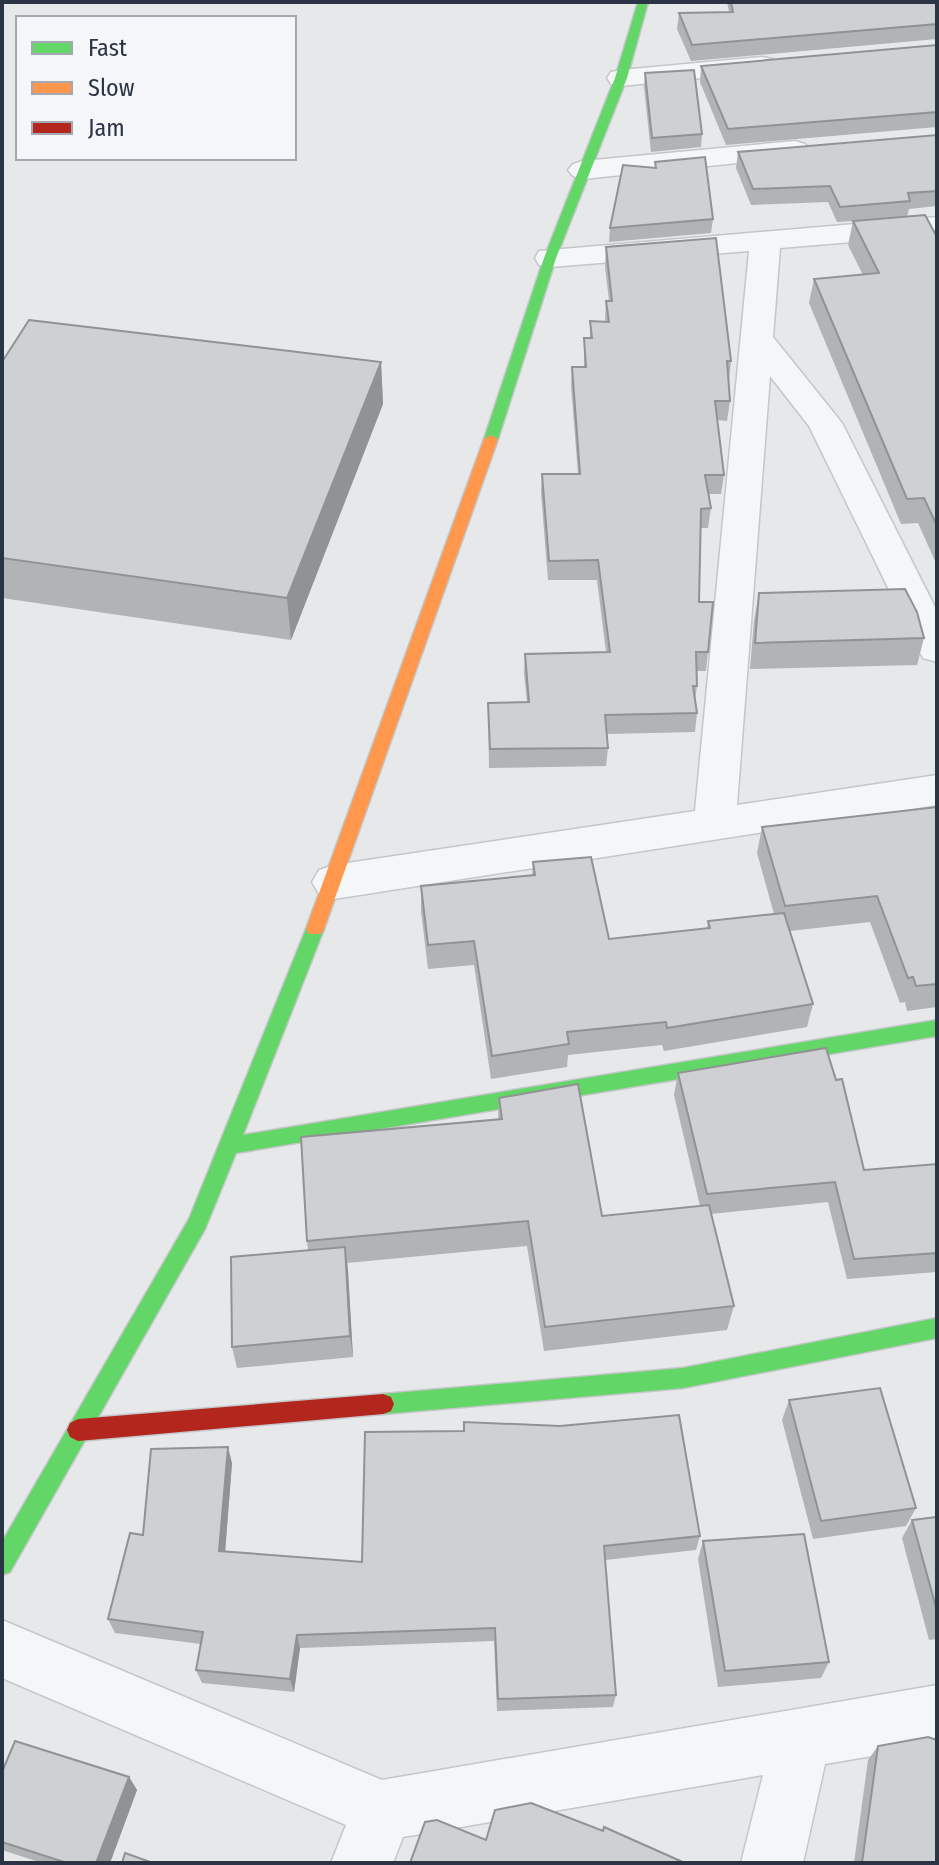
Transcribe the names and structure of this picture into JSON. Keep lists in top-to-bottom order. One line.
{"legend":["Fast","Slow","Jam"]}
